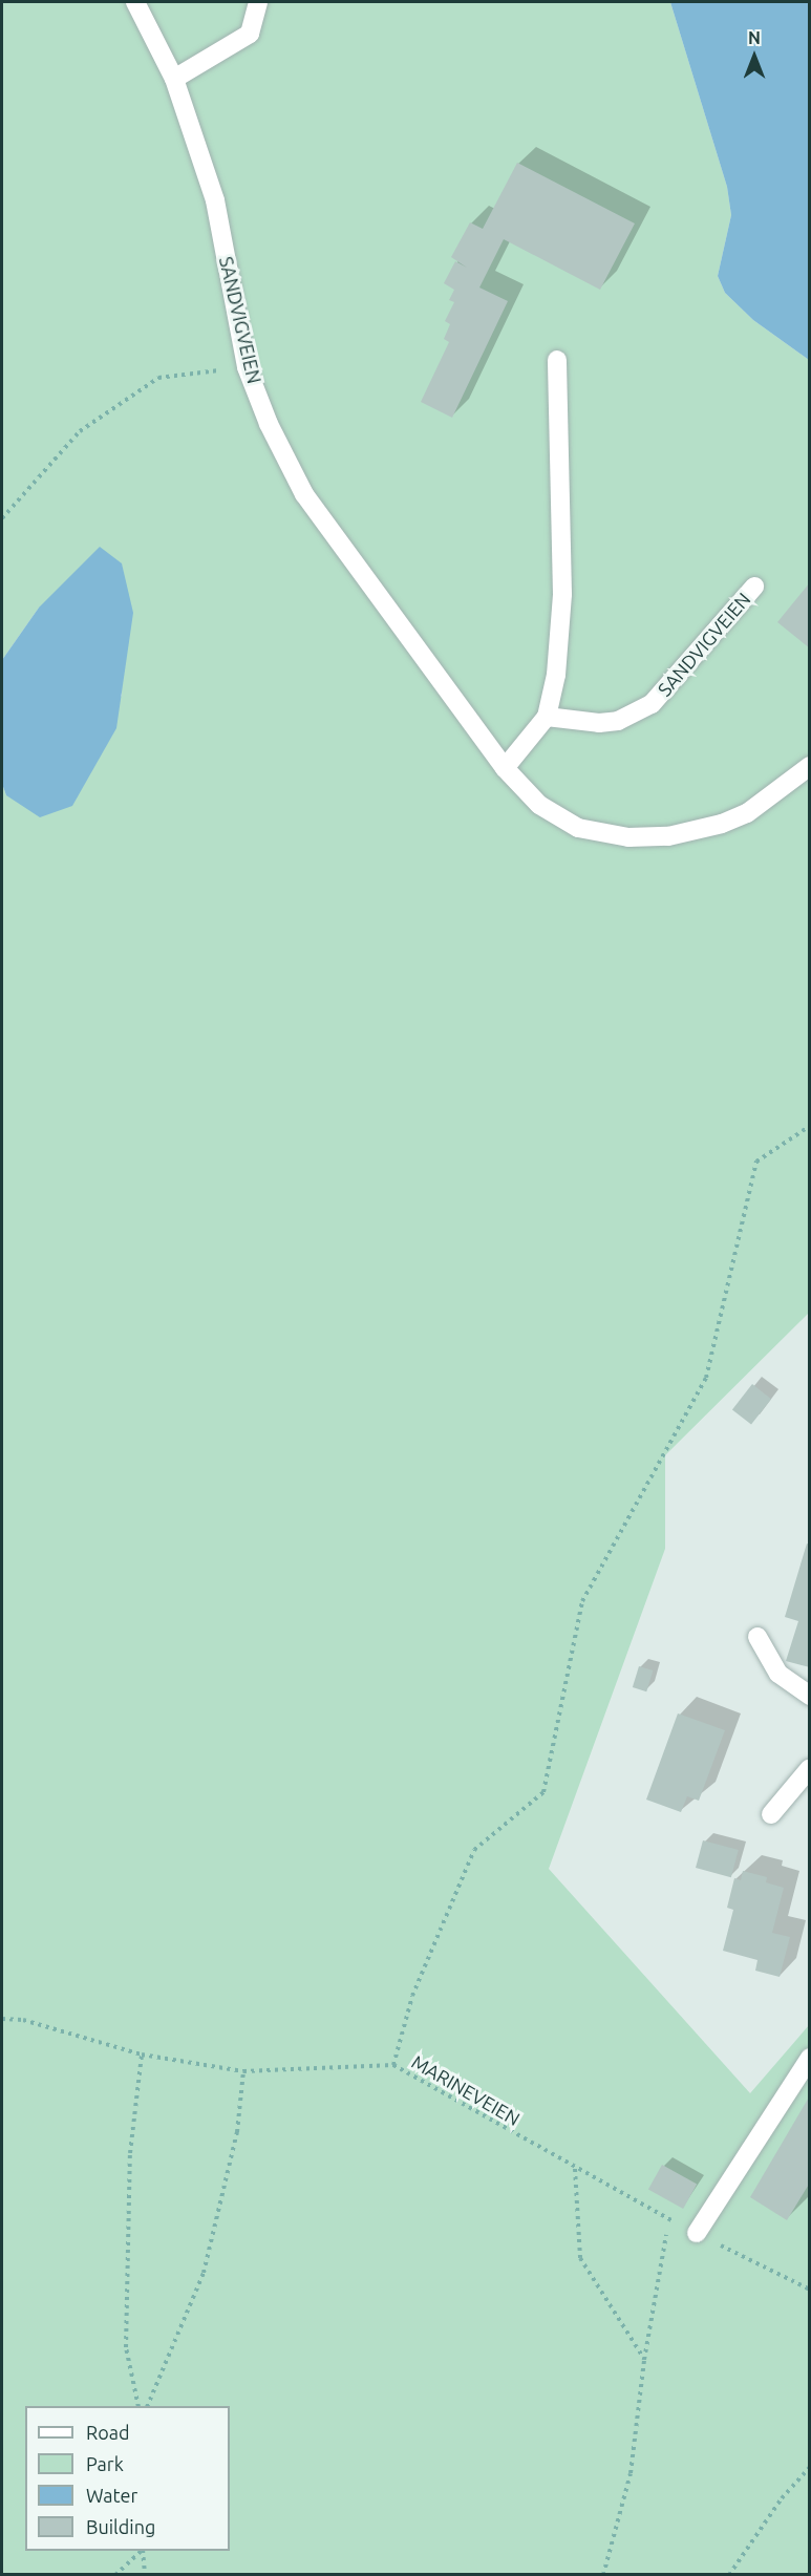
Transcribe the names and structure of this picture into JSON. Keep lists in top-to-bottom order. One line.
{"streets":{"main road":["SANDVIGVEIEN"],"path":["MARINEVEIEN"]},"legend":["Road","Park","Water","Building"],"north":"top"}
